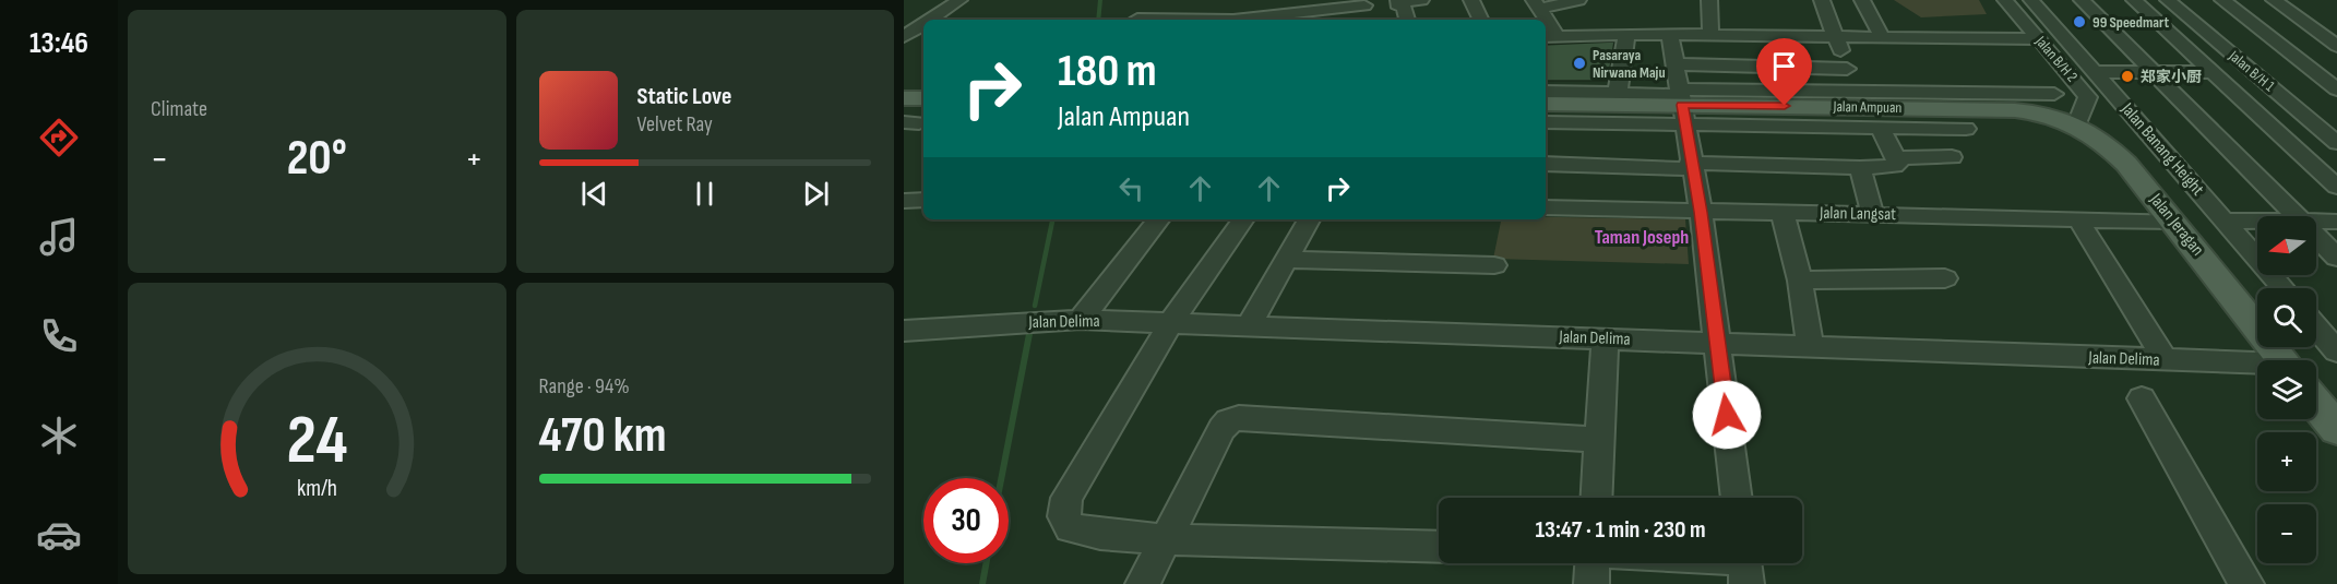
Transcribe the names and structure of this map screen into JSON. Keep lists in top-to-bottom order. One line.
{"streets":{"main road":["Jalan Ampuan","Jalan Jeragan"],"street":["Jalan B/H 2","Jalan B/H 1","Jalan Banang Height","Jalan Langsat","Jalan Delima"]},"crossings":[["Jalan B/H 2","Jalan Jeragan"],["Jalan Ampuan","Jalan Jeragan"],["Jalan Langsat","Jalan Jeragan"]],"districts":["Taman Joseph"],"places":["99 Speedmart","Pasaraya Nirwana Maju","郑家小厨"],"north":"left","page":{"tabs":"13:46","tile":["Climate",["Range · 94%","470 km"]],"turn":["180 m","Jalan Ampuan"],"song":["Static Love","Velvet Ray"],"heat":["−","20°","+"],"map_buttons":["+","−"],"limit":"30","trip":"13:47 · 1 min · 230 m","gauge":["24","km/h"]}}
